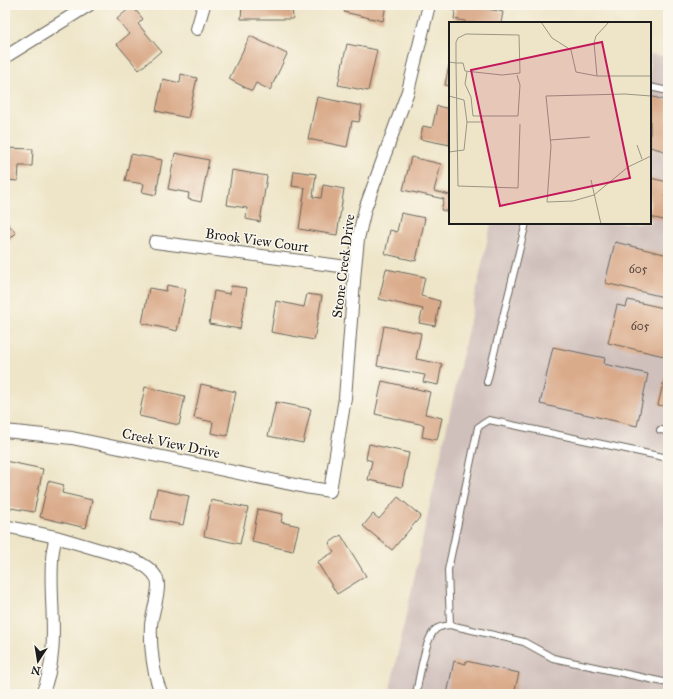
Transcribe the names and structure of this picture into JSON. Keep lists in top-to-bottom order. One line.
{"streets":{"street":["Brook View Court","Stone Creek Drive","Creek View Drive"]},"crossings":[["Brook View Court","Stone Creek Drive"],["Stone Creek Drive","Creek View Drive"]],"house_numbers":["605","605"],"north":"bottom"}
